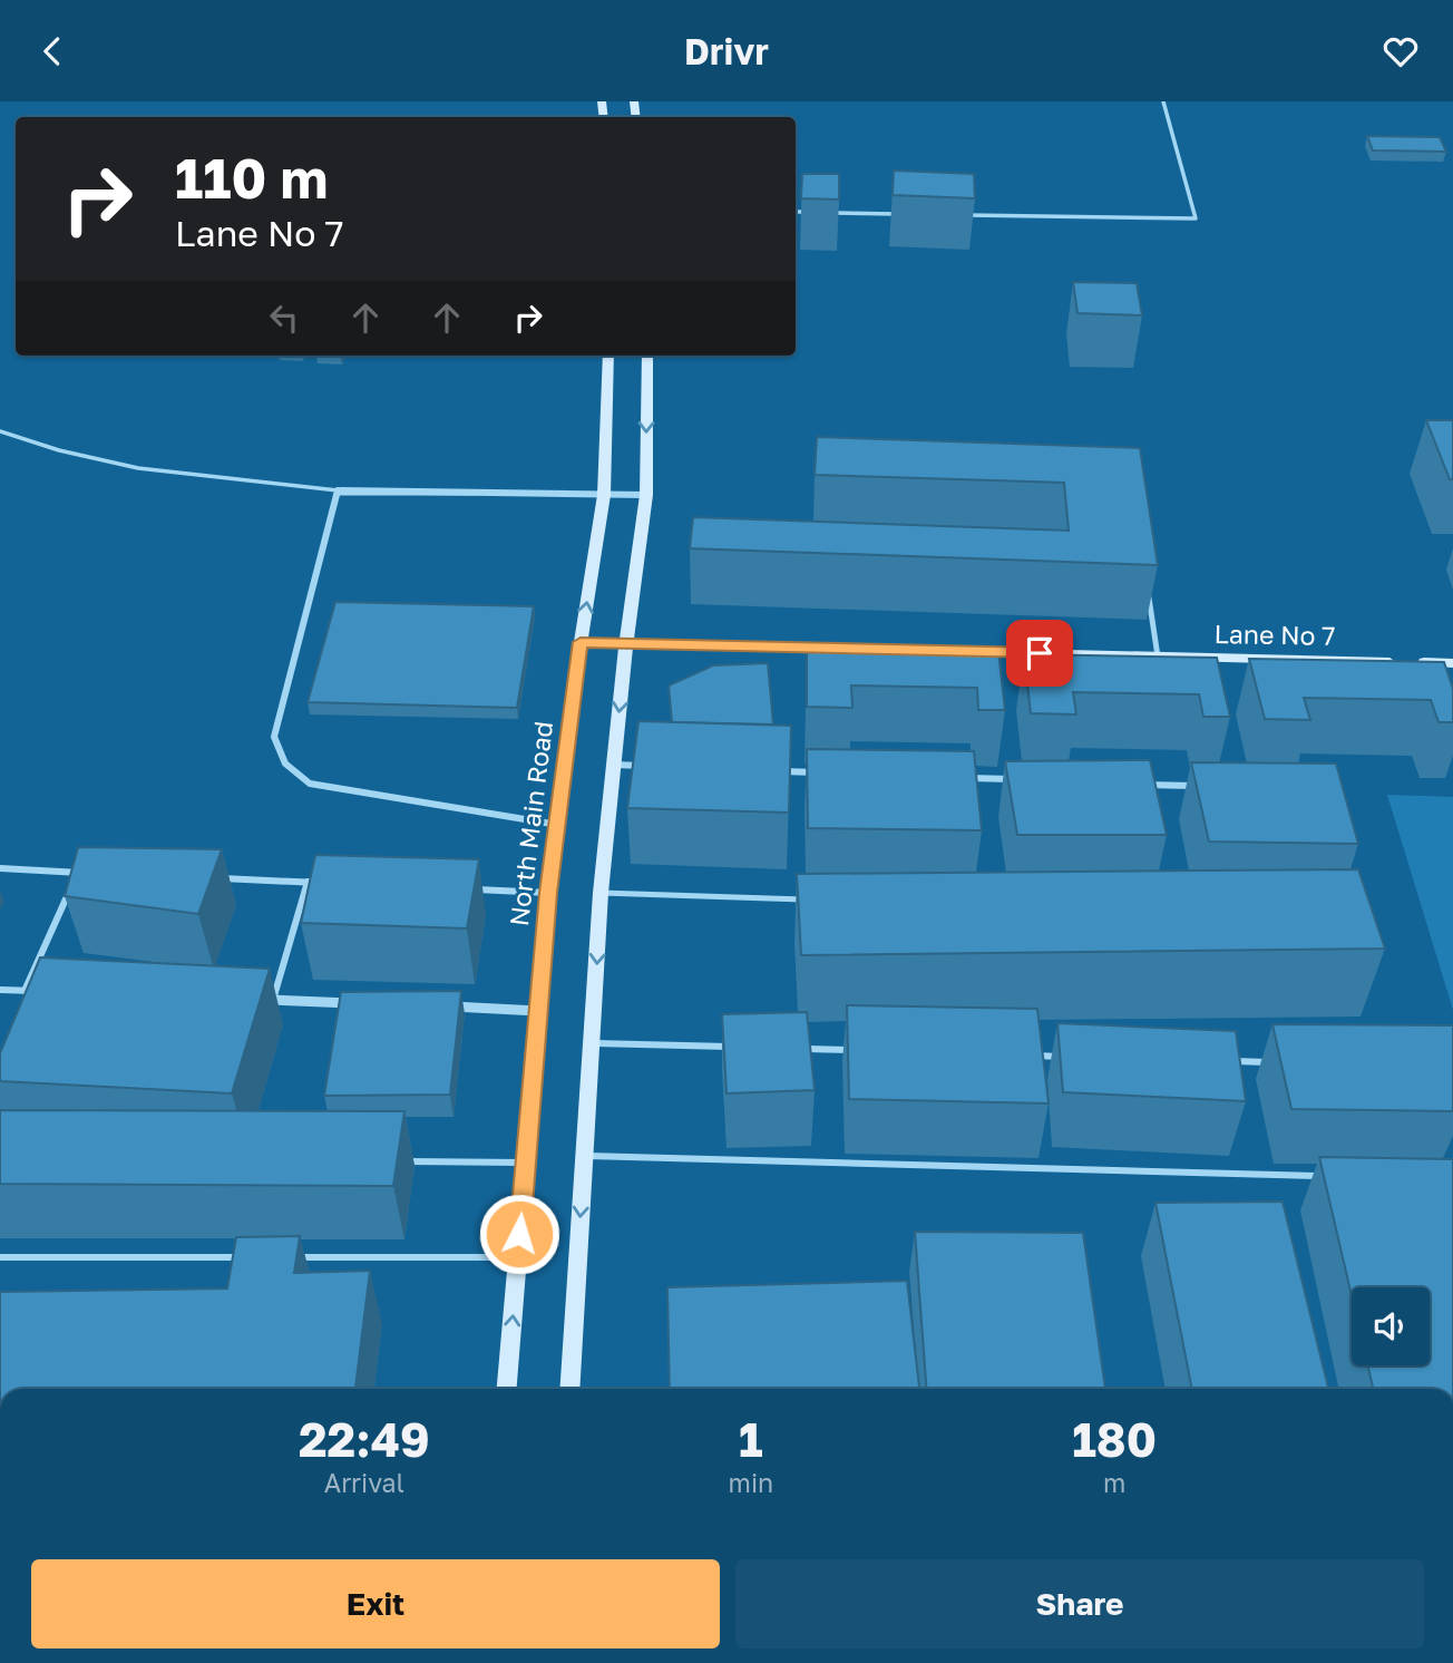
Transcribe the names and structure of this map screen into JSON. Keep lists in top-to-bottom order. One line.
{"streets":{"main road":["Lane No 7","North Main Road"]},"page":{"header":"Drivr","turn":["110 m","Lane No 7"],"eta":["22:49","Arrival","1","min","180","m"],"buttons":["Exit","Share"]}}
